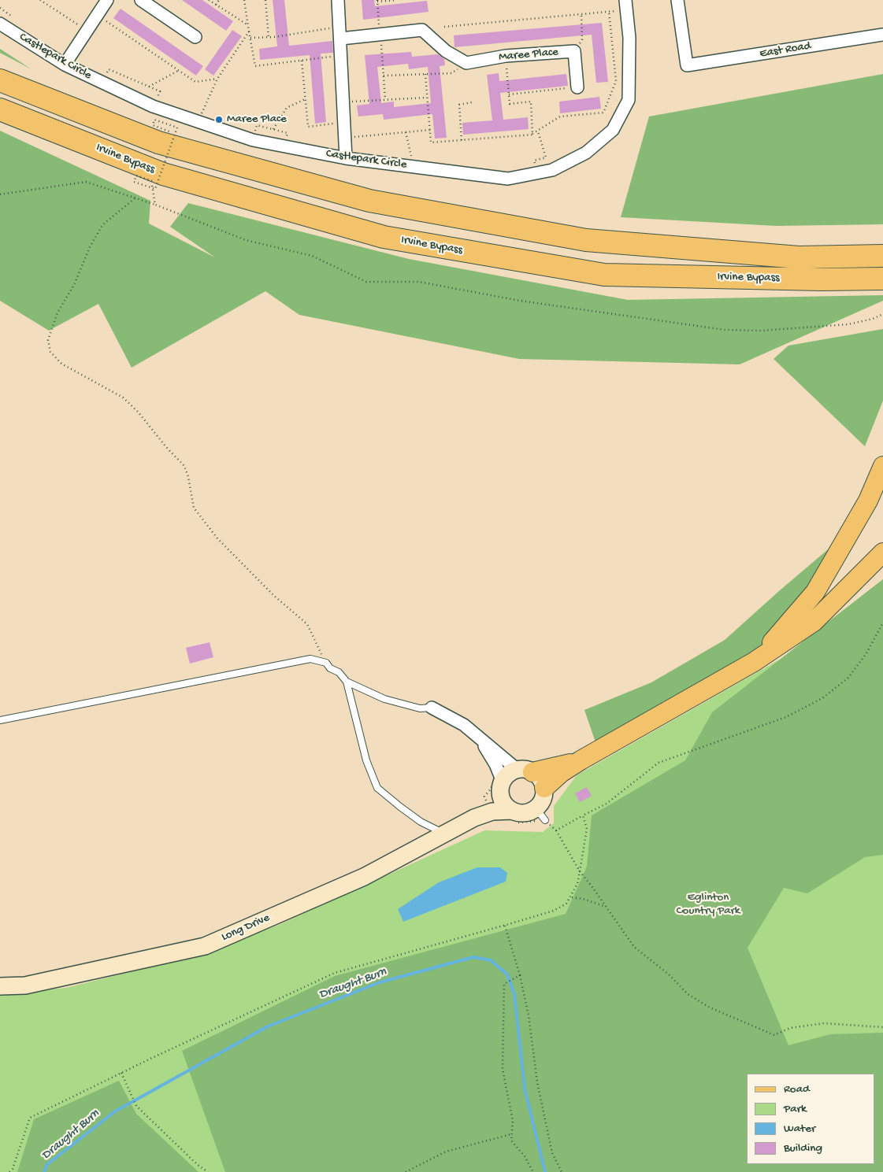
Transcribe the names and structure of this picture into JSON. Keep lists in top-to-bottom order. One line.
{"streets":{"highway":["Irvine Bypass"],"main road":["Long Drive"],"street":["East Road","Maree Place","Castlepark Circle"]},"water":["Draught Burn"],"parks":["Eglinton Country Park"],"places":["Maree Place"],"legend":["Road","Park","Water","Building"]}
